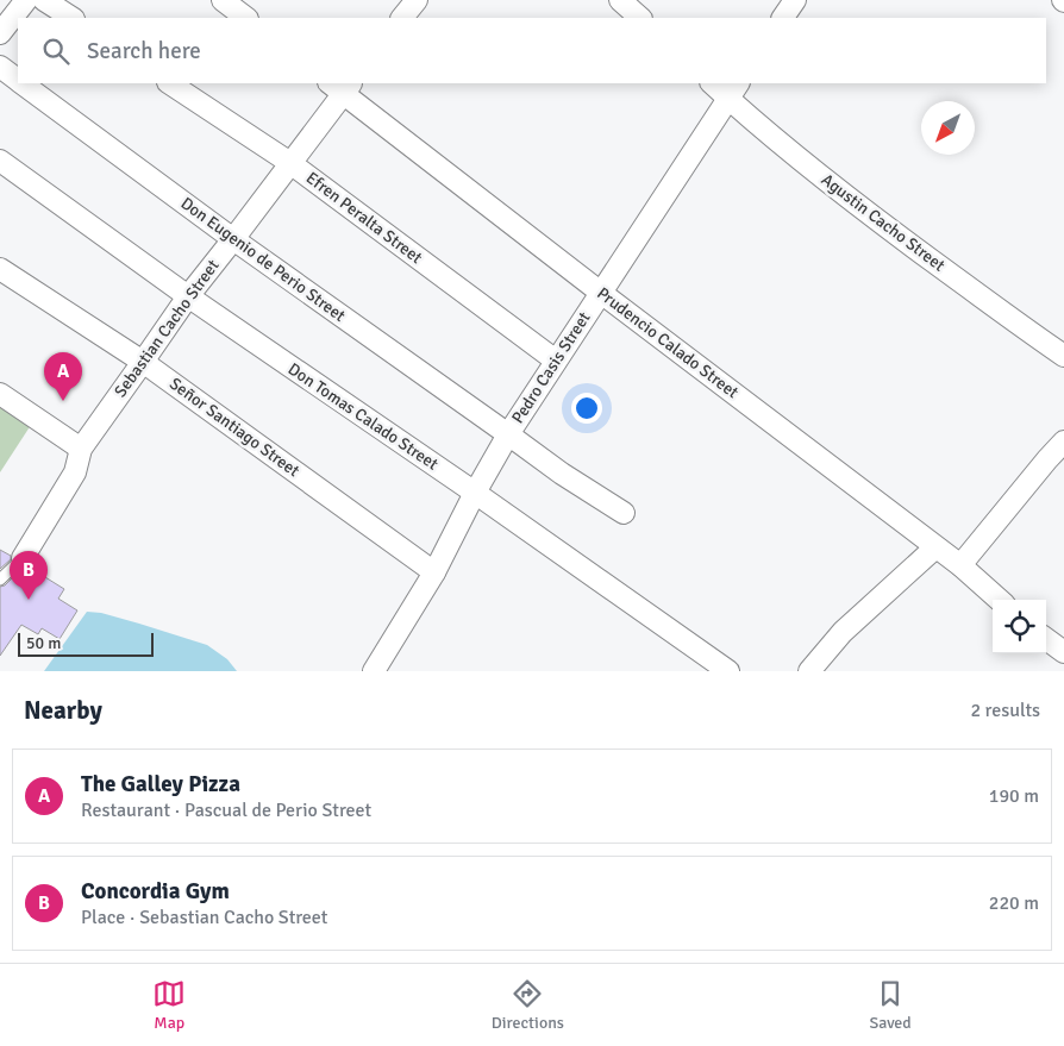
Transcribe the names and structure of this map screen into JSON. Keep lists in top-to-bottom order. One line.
{"streets":{"street":["Efren Peralta Street","Agustin Cacho Street","Don Eugenio de Perio Street","Sebastian Cacho Street","Prudencio Calado Street","Pedro Casis Street","Don Tomas Calado Street","Señor Santiago Street"]},"crossings":[["Efren Peralta Street","Sebastian Cacho Street"],["Efren Peralta Street","Pedro Casis Street"],["Agustin Cacho Street","Pedro Casis Street"],["Don Eugenio de Perio Street","Sebastian Cacho Street"],["Don Eugenio de Perio Street","Pedro Casis Street"],["Sebastian Cacho Street","Prudencio Calado Street"],["Sebastian Cacho Street","Don Tomas Calado Street"],["Sebastian Cacho Street","Señor Santiago Street"],["Prudencio Calado Street","Pedro Casis Street"],["Pedro Casis Street","Don Tomas Calado Street"],["Pedro Casis Street","Señor Santiago Street"]],"scale_bar":"50 m","north":"bottom left","page":{"search":"Search here","pins":["A","B"],"scale":"50 m","heading":["Nearby","2 results"],"list":[{"mark":"A","name":"The Galley Pizza","note":"Restaurant · Pascual de Perio Street","value":"190 m"},{"mark":"B","name":"Concordia Gym","note":"Place · Sebastian Cacho Street","value":"220 m"}],"nav":["Map","Directions","Saved"]}}
